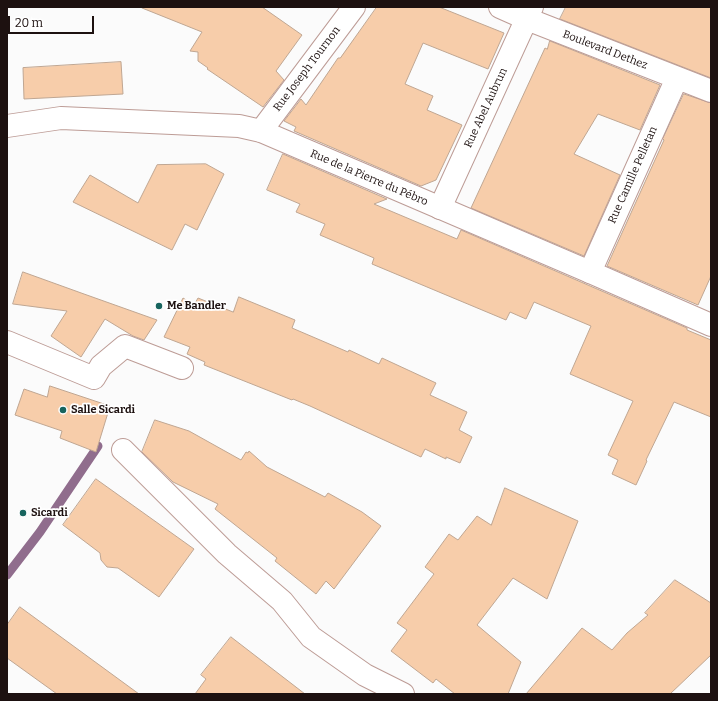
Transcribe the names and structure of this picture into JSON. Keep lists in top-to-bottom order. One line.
{"streets":{"street":["Boulevard Dethez","Rue Joseph Tournon","Rue Abel Aubrun","Rue Camille Pelletan","Rue de la Pierre du Pébro"]},"crossings":[["Boulevard Dethez","Rue Abel Aubrun"],["Boulevard Dethez","Rue Camille Pelletan"],["Rue Joseph Tournon","Rue de la Pierre du Pébro"],["Rue Abel Aubrun","Rue de la Pierre du Pébro"],["Rue Camille Pelletan","Rue de la Pierre du Pébro"]],"places":["Me Bandler","Salle Sicardi","Sicardi"],"scale_bar":"20 m"}
